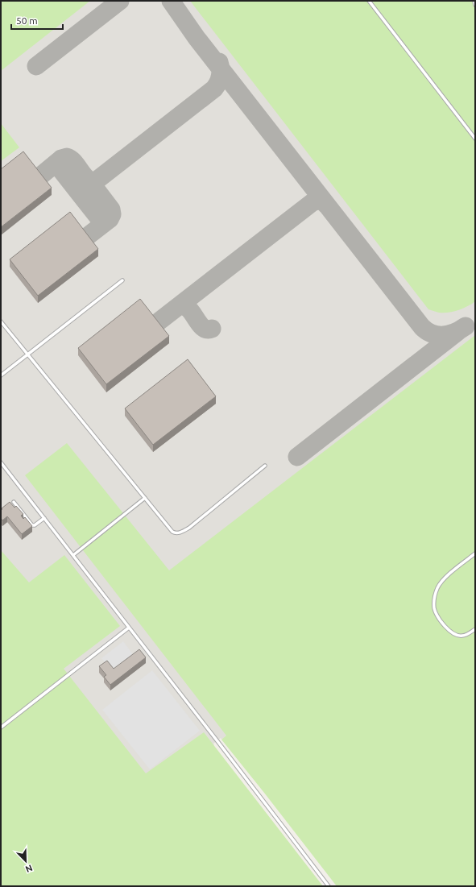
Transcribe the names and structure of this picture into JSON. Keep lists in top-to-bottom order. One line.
{"scale_bar":"50 m","north":"bottom right"}
